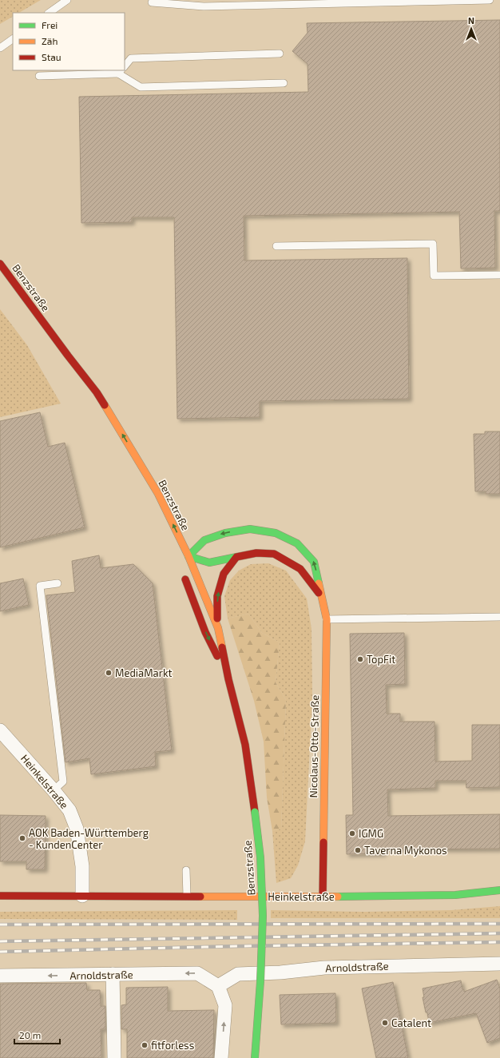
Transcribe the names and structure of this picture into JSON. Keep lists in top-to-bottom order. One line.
{"streets":{"street":["Benzstraße","Nicolaus-Otto-Straße","Heinkelstraße","Arnoldstraße"]},"crossings":[["Benzstraße","Nicolaus-Otto-Straße"],["Nicolaus-Otto-Straße","Heinkelstraße"]],"one_way":["Arnoldstraße"],"places":["TopFit","MediaMarkt","IGMG","AOK Baden-Württemberg - KundenCenter","Taverna Mykonos","Catalent","fitforless"],"legend":["Frei","Zäh","Stau"],"scale_bar":"20 m","north":"top"}
